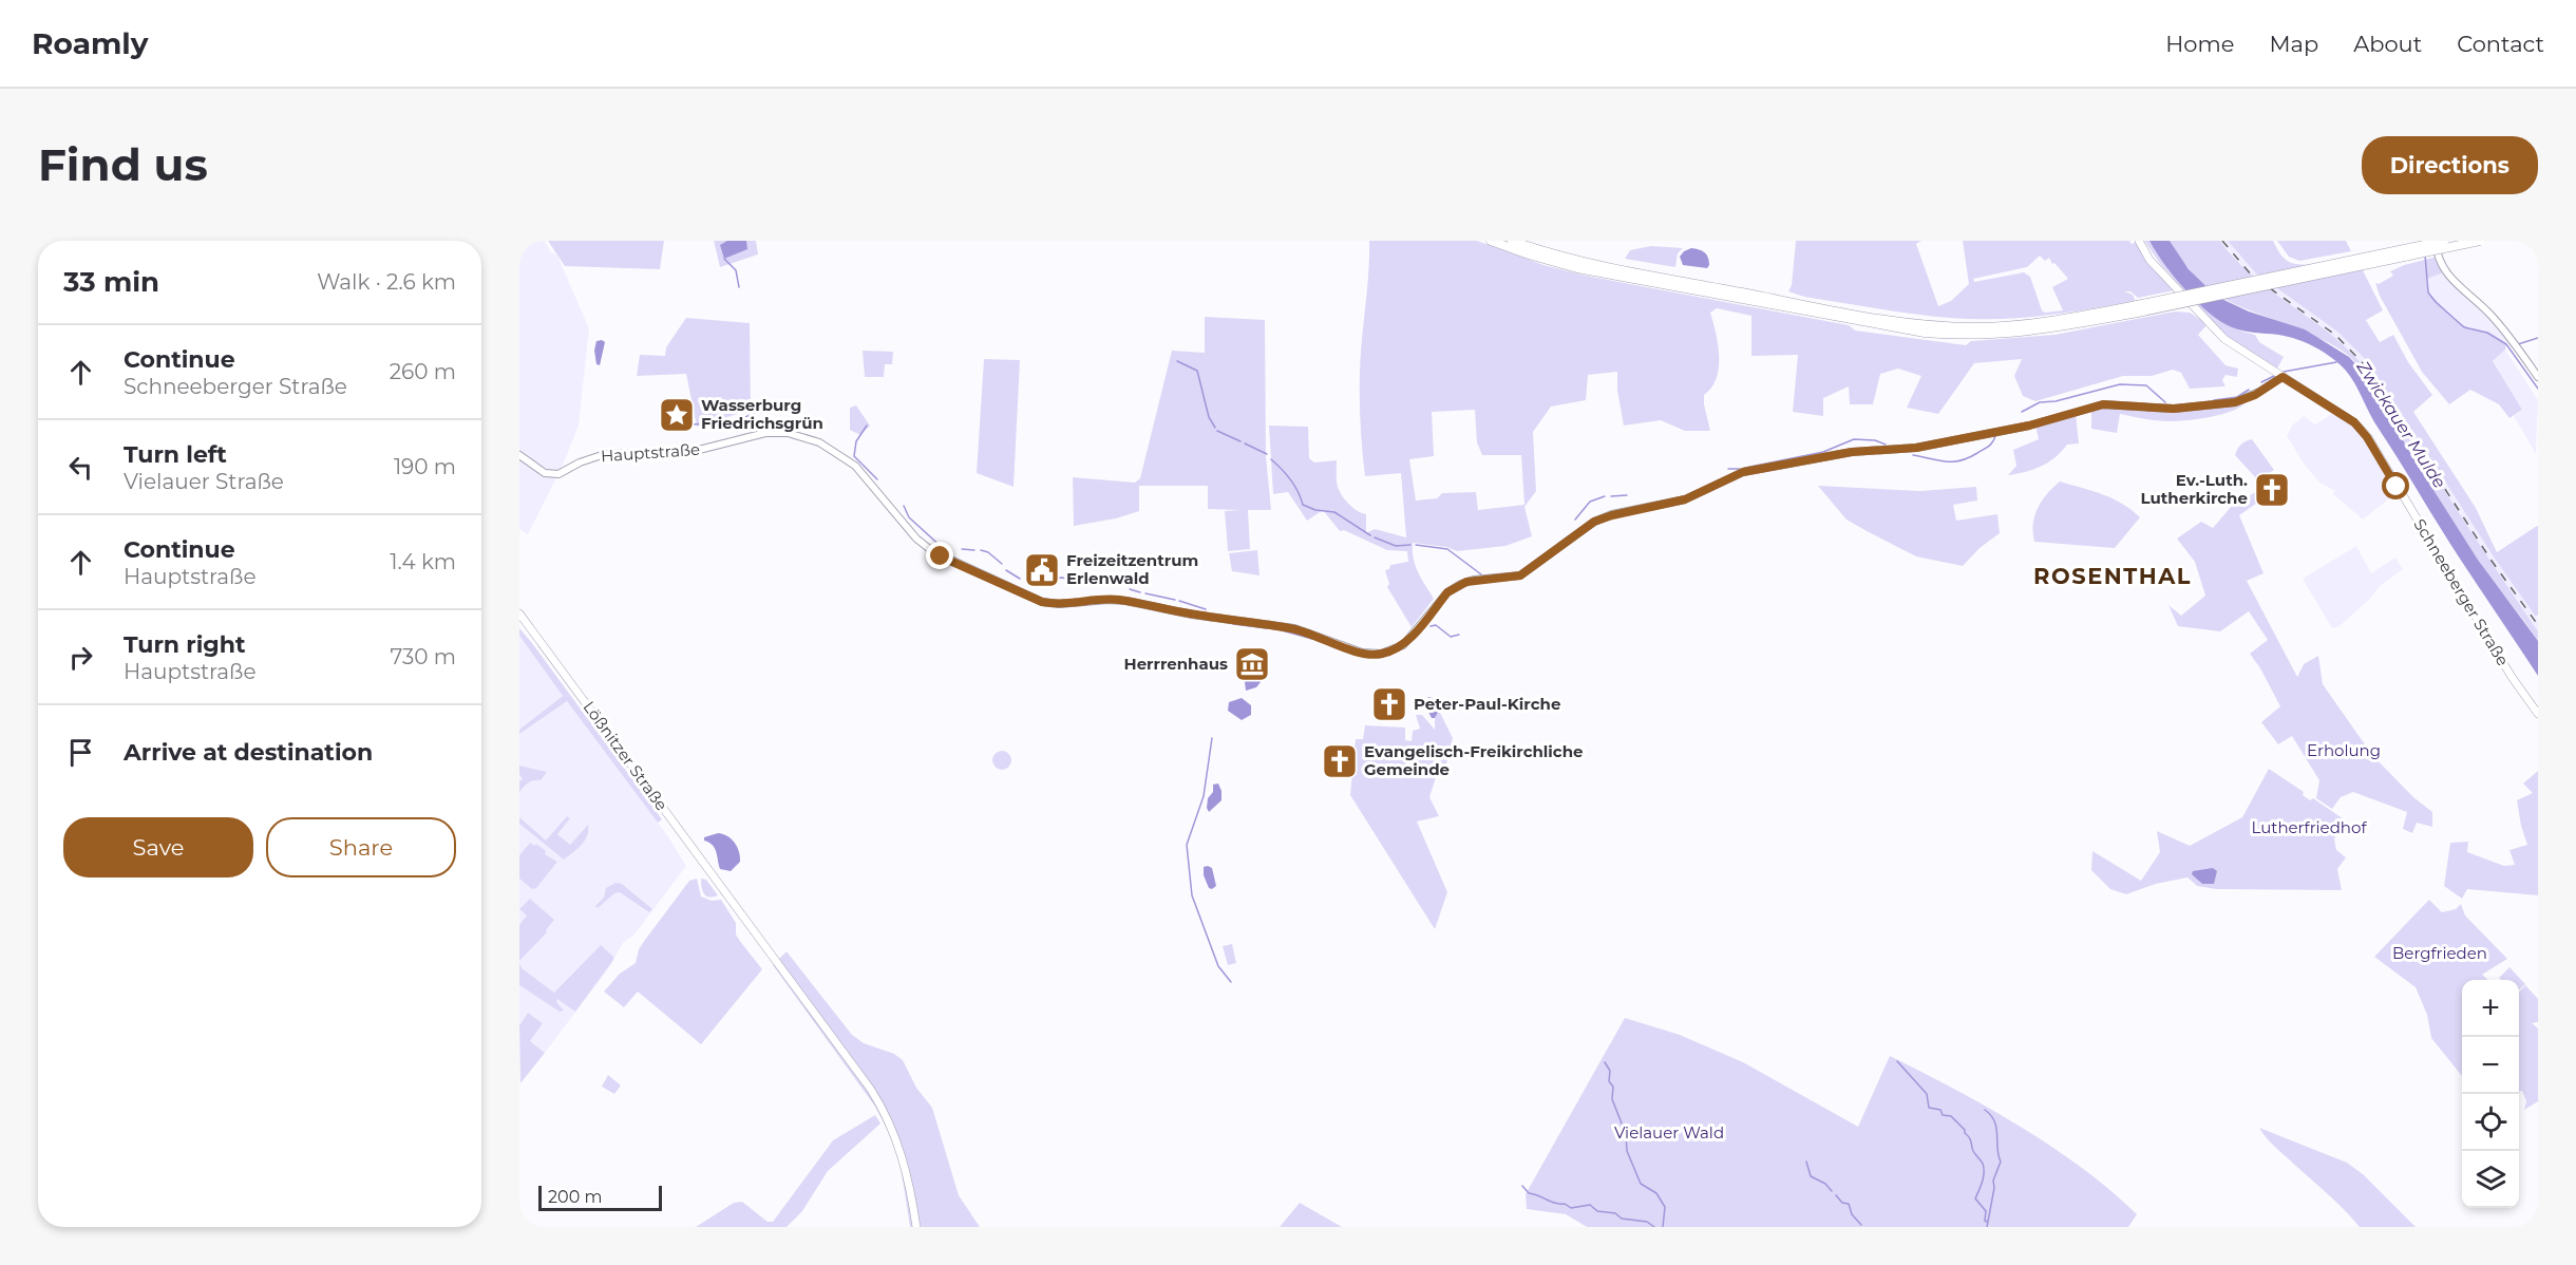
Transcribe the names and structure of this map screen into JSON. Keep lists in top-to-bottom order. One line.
{"streets":{"main road":["Hauptstraße","Schneeberger Straße","Lößnitzer Straße"]},"crossings":[["Hauptstraße","Schneeberger Straße"]],"districts":["ROSENTHAL"],"water":["Zwickauer Mulde"],"parks":["Erholung","Lutherfriedhof","Bergfrieden","Vielauer Wald"],"places":{"place":["Wasserburg Friedrichsgrün"],"church":["Ev.-Luth. Lutherkirche","Peter-Paul-Kirche","Evangelisch-Freikirchliche Gemeinde"],"public building":["Freizeitzentrum Erlenwald"],"museum":["Herrrenhaus"]},"scale_bar":"200 m","page":{"header":"Roamly","nav":["Home","Map","About","Contact"],"buttons":["Directions",["Save","Share"]],"title":"Find us","heading":["33 min","Walk · 2.6 km"],"list":[["Continue","Schneeberger Straße","260 m"],["Turn left","Vielauer Straße","190 m"],["Continue","Hauptstraße","1.4 km"],["Turn right","Hauptstraße","730 m"],"Arrive at destination"],"map_buttons":["+","−"],"scale":"200 m"}}
